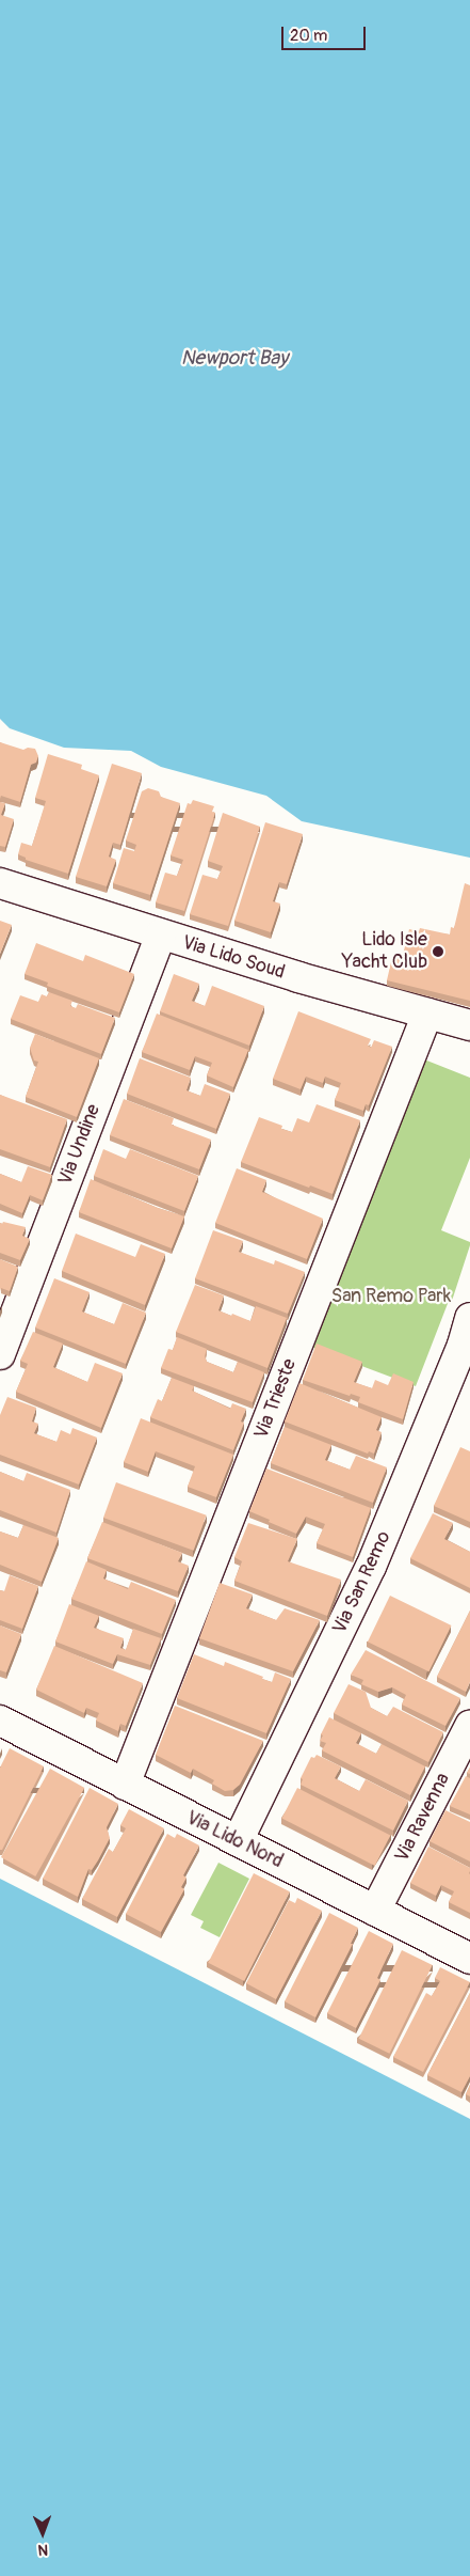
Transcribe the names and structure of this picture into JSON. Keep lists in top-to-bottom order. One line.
{"streets":{"street":["Via Lido Soud","Via Undine","Via Trieste","Via San Remo","Via Ravenna","Via Lido Nord"]},"crossings":[["Via Lido Soud","Via Undine"],["Via Lido Soud","Via Trieste"],["Via Trieste","Via Lido Nord"],["Via San Remo","Via Lido Nord"],["Via Ravenna","Via Lido Nord"]],"water":["Newport Bay"],"parks":["San Remo Park"],"places":["Lido Isle Yacht Club"],"scale_bar":"20 m","north":"bottom"}
